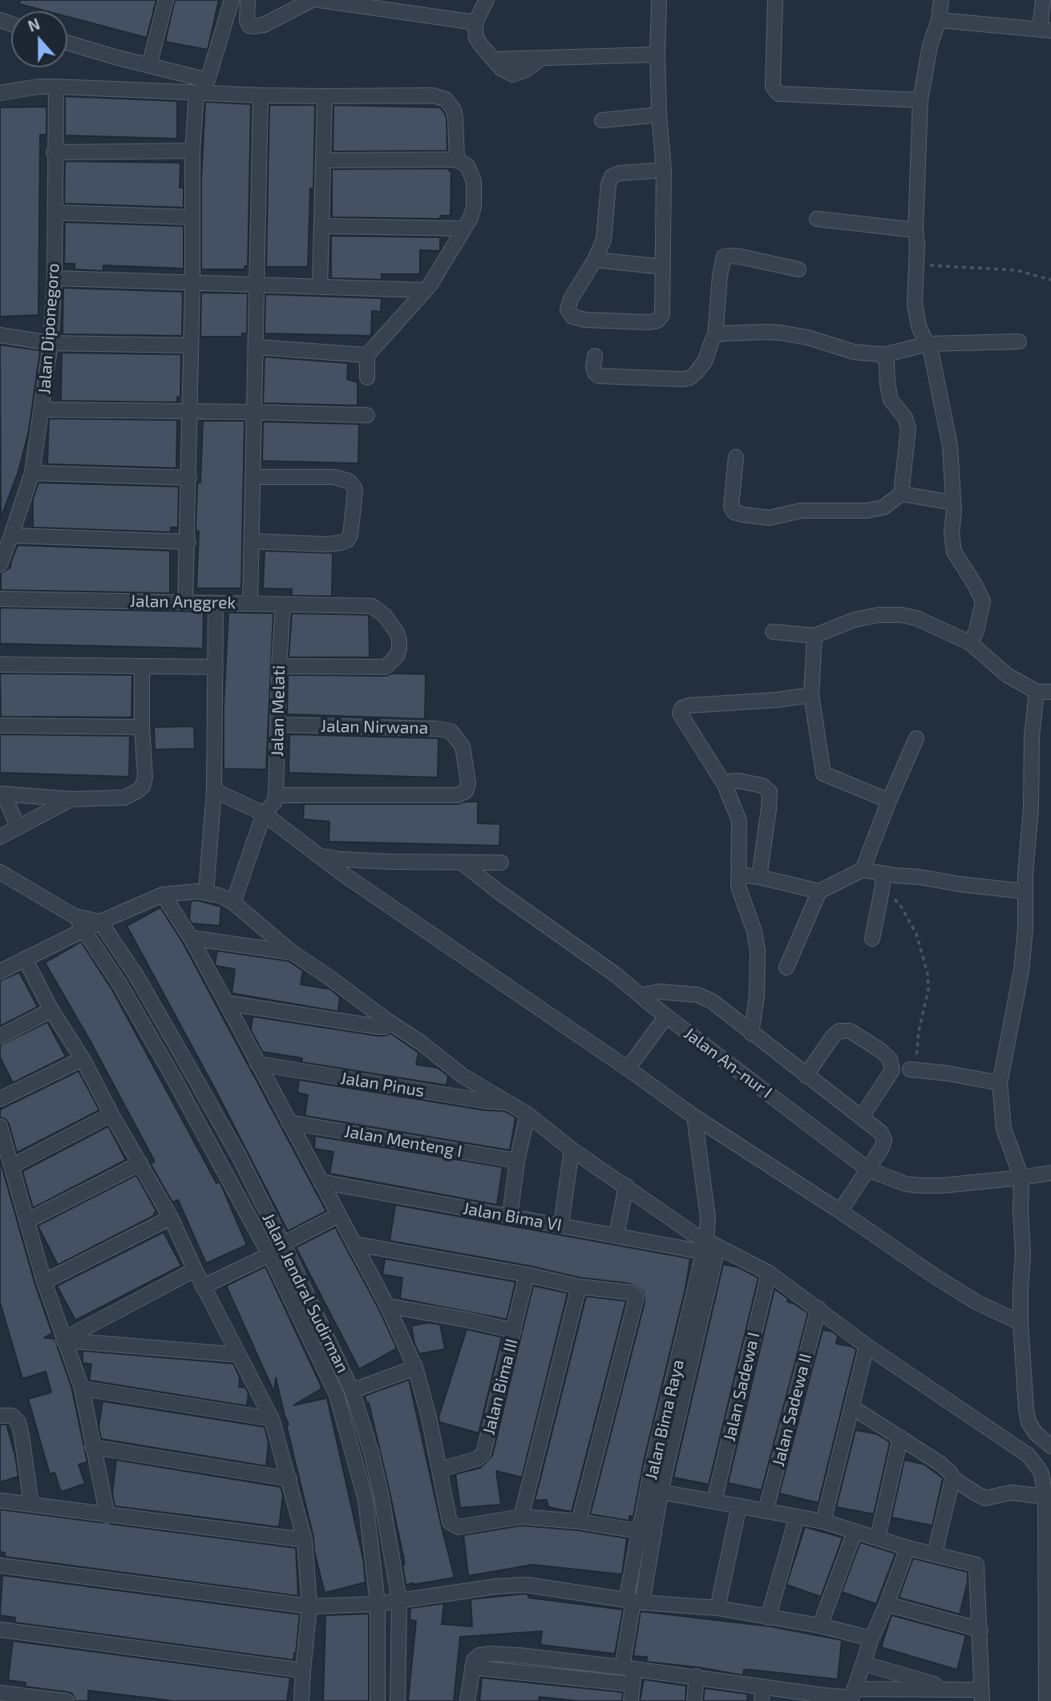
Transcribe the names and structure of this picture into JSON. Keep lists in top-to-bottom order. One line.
{"streets":{"street":["Jalan Diponegoro","Jalan Anggrek","Jalan Melati","Jalan Nirwana","Jalan An-nur I","Jalan Pinus","Jalan Menteng I","Jalan Bima VI","Jalan Jendral Sudirman","Jalan Bima III","Jalan Sadewa I","Jalan Sadewa II","Jalan Bima Raya"]},"crossings":[["Jalan Anggrek","Jalan Melati"],["Jalan Melati","Jalan Nirwana"],["Jalan Bima VI","Jalan Bima Raya"]],"north":"top"}
